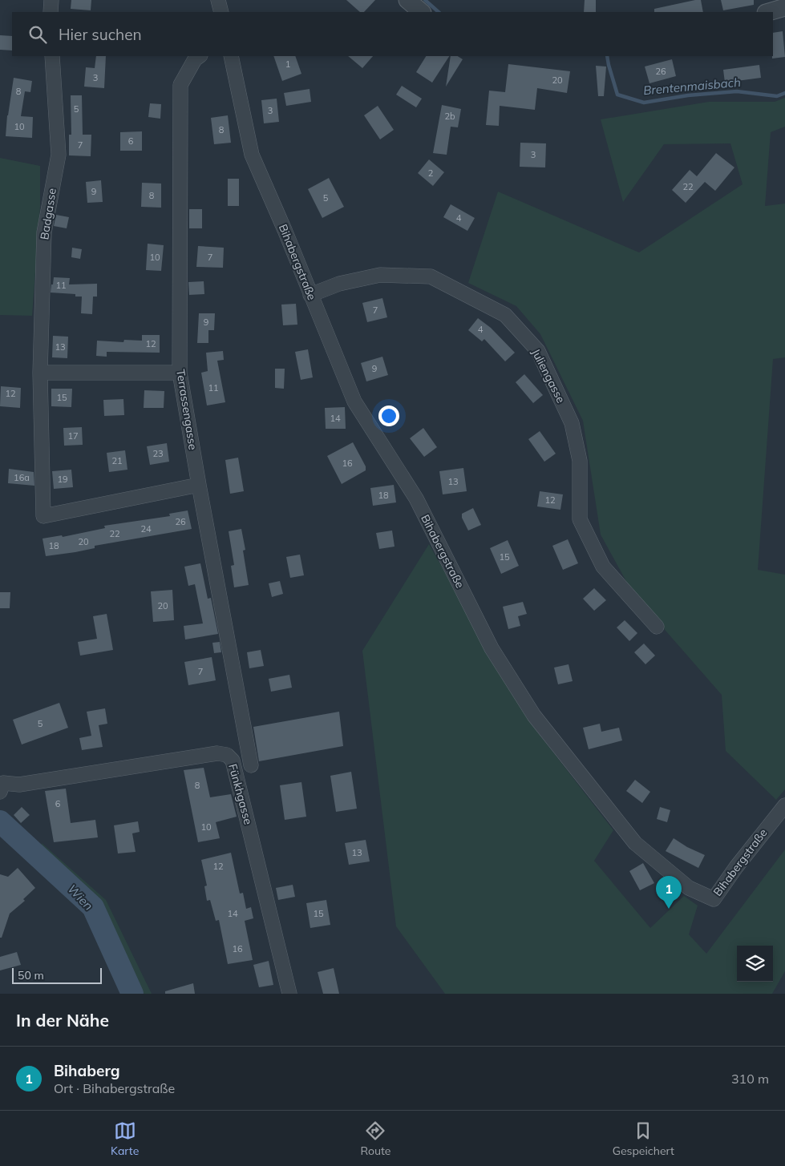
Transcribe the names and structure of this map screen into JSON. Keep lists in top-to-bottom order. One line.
{"streets":{"street":["Badgasse","Bihabergstraße","Juliengasse","Terrassengasse","Fünkhgasse"]},"crossings":[["Badgasse","Terrassengasse"],["Bihabergstraße","Juliengasse"]],"water":["Brentenmaisbach","Wien"],"house_numbers":["1","26","3","20","8","5","3","2b","10","8","6","7","3","2","22","9","8","5","4","10","7","11","7","9","4","12","13","9","11","12","15","14","17","23","21","16","16a","19","13","18","12","26","24","22","20","18","15","20","7","5","8","6","10","13","12","14","15","16"],"scale_bar":"50 m","page":{"search":"Hier suchen","pins":"1","scale":"50 m","heading":"In der Nähe","list":[{"mark":"1","name":"Bihaberg","note":"Ort · Bihabergstraße","value":"310 m"}],"nav":["Karte","Route","Gespeichert"]}}
